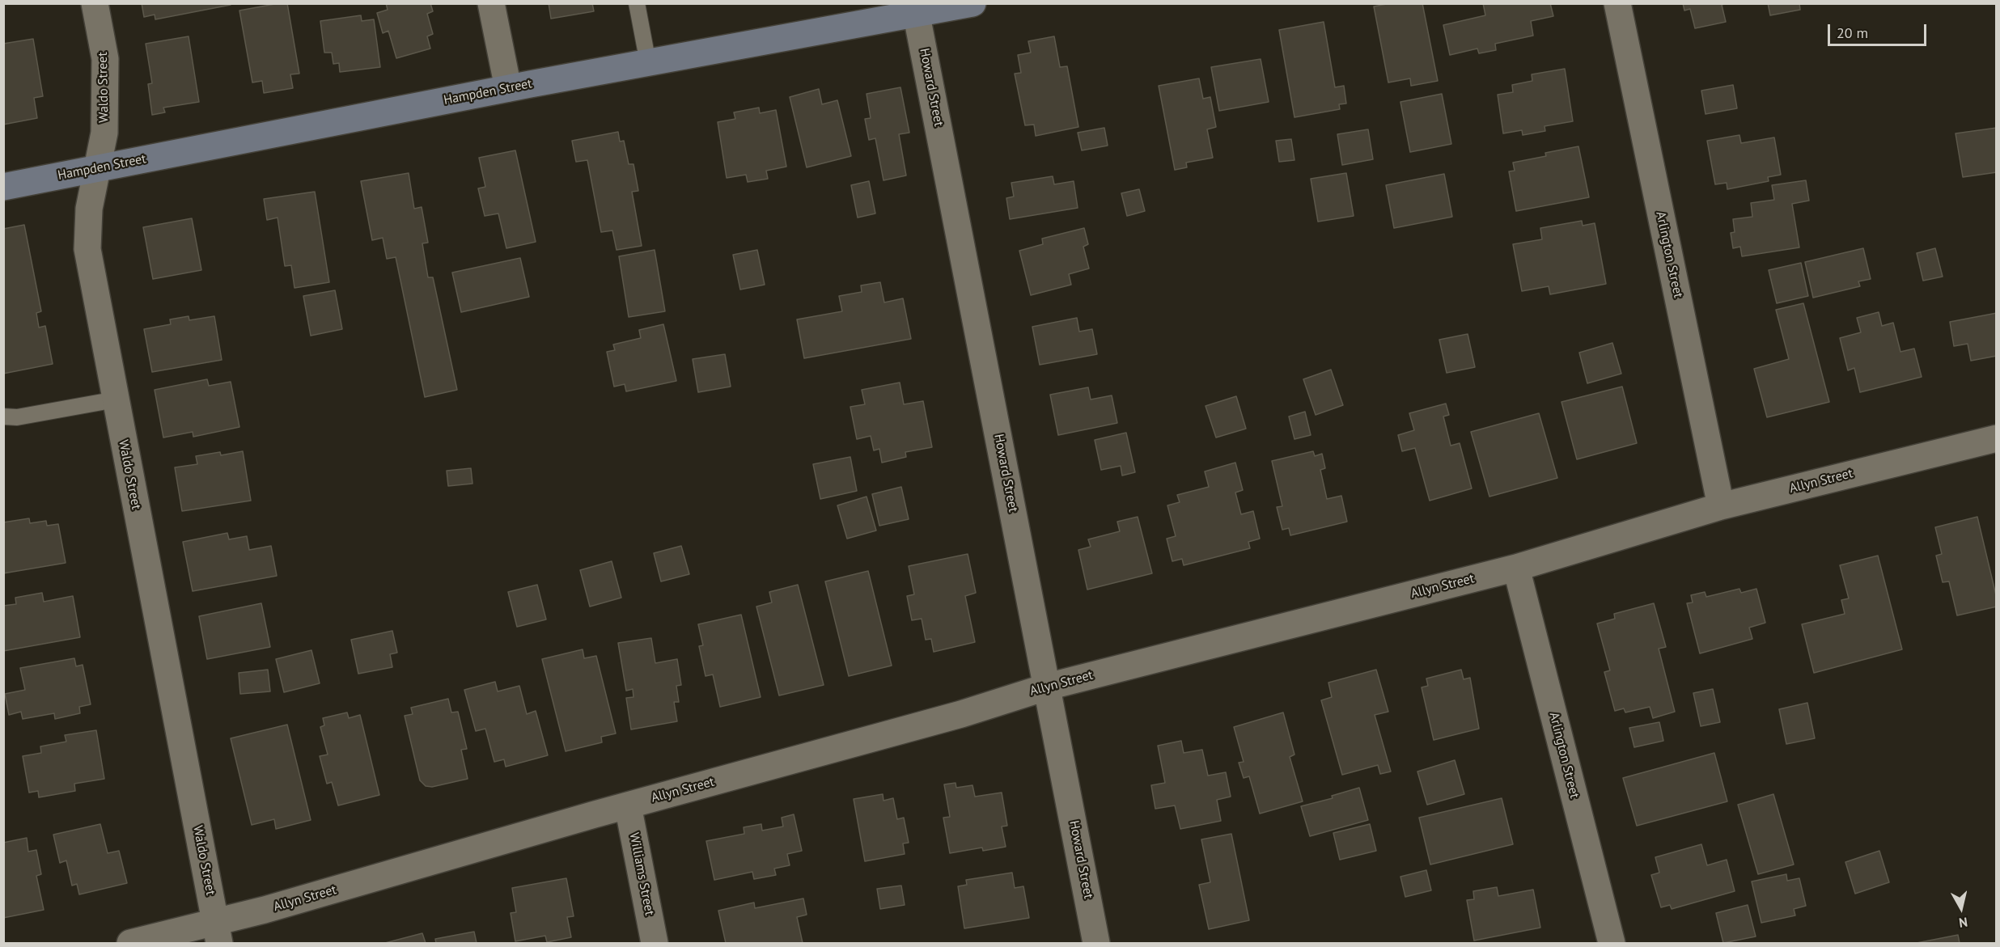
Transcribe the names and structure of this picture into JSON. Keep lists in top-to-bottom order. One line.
{"streets":{"main road":["Hampden Street"],"street":["Waldo Street","Howard Street","Arlington Street","Allyn Street","Williams Street"]},"crossings":[["Waldo Street","Hampden Street"],["Waldo Street","Allyn Street"],["Howard Street","Hampden Street"],["Howard Street","Allyn Street"],["Arlington Street","Allyn Street"],["Allyn Street","Williams Street"]],"scale_bar":"20 m","north":"bottom"}
